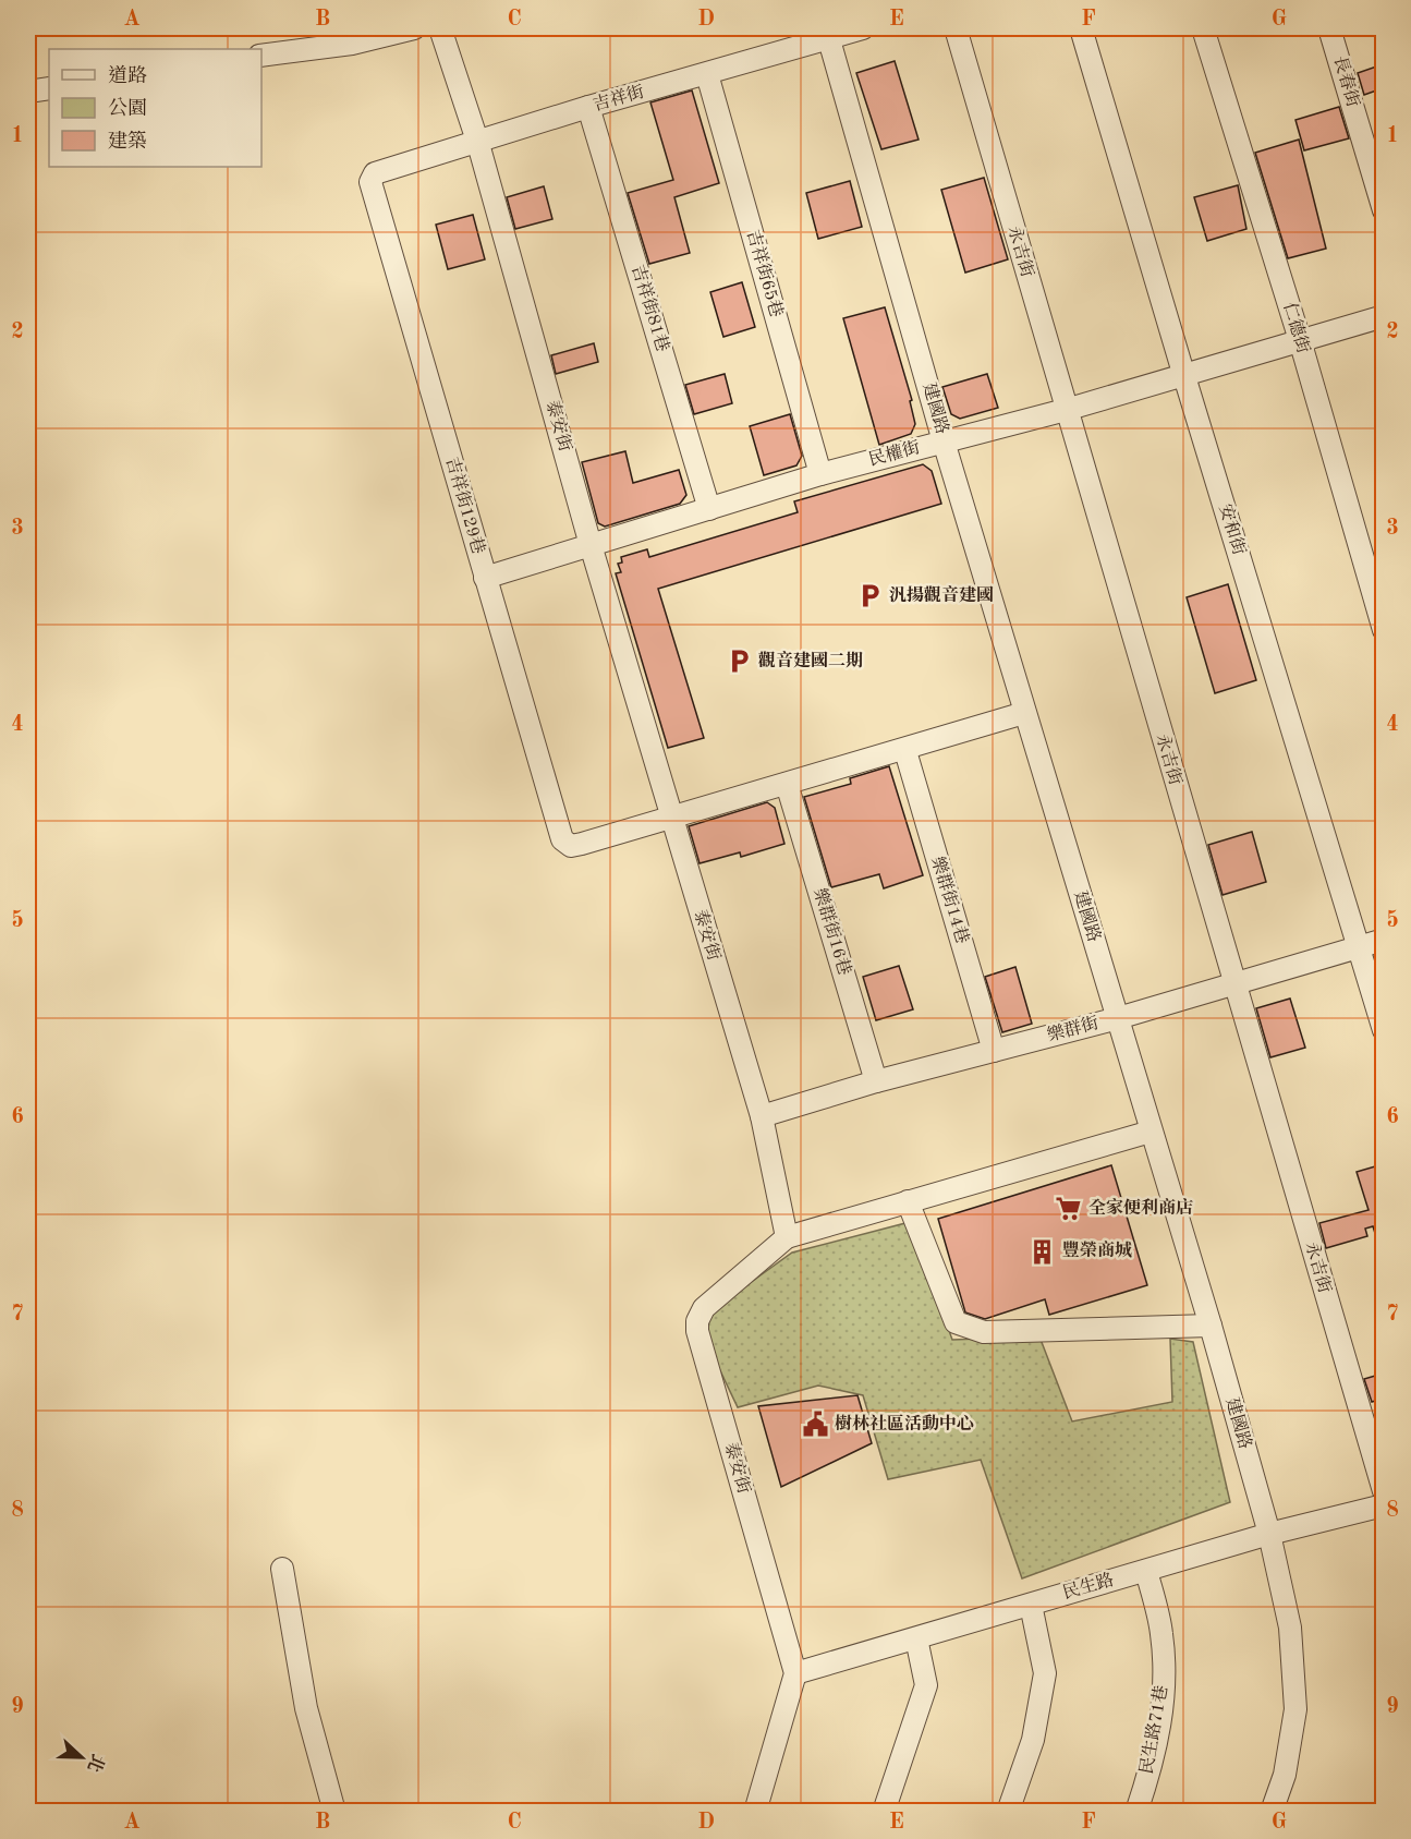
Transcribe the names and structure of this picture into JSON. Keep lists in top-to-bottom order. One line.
{"streets":{"street":["長春街","吉祥街","永吉街","吉祥街65巷","吉祥街81巷","仁德街","建國路","泰安街","民權街","吉祥街129巷","安和街","樂群街14巷","樂群街16巷","樂群街","民生路","民生路71巷"]},"crossings":[["吉祥街","吉祥街65巷"],["吉祥街","吉祥街81巷"],["吉祥街","建國路"],["吉祥街","泰安街"],["吉祥街","吉祥街129巷"],["永吉街","民權街"],["永吉街","樂群街"],["吉祥街65巷","民權街"],["吉祥街81巷","民權街"],["仁德街","民權街"],["建國路","民權街"],["建國路","樂群街"],["建國路","民生路"],["泰安街","民權街"],["泰安街","吉祥街129巷"],["泰安街","樂群街"],["泰安街","民生路"],["民權街","吉祥街129巷"],["民權街","安和街"],["安和街","樂群街"],["樂群街14巷","樂群街"],["樂群街16巷","樂群街"],["民生路","民生路71巷"]],"places":{"parking":["汎揚觀音建國","觀音建國二期"],"supermarket":["全家便利商店"],"building":["豐榮商城"],"public building":["樹林社區活動中心"]},"legend":["道路","公園","建築"],"north":"right","grid":{"columns":["A","B","C","D","E","F","G"],"rows":["1","2","3","4","5","6","7","8","9"]}}
